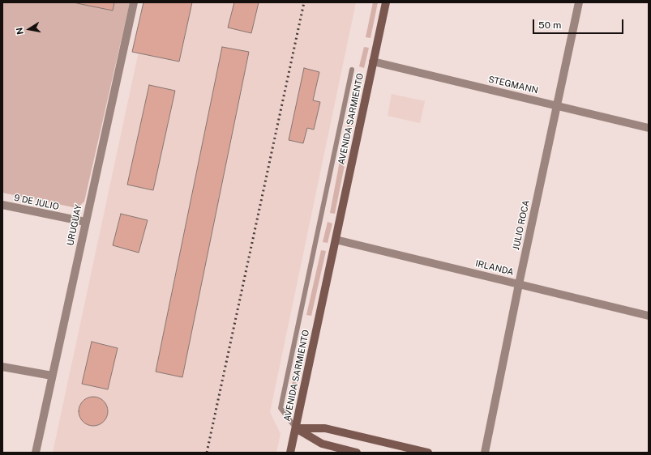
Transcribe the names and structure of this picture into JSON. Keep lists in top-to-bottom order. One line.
{"streets":{"street":["STEGMANN","AVENIDA SARMIENTO","9 DE JULIO","URUGUAY","JULIO ROCA","IRLANDA"]},"crossings":[["STEGMANN","AVENIDA SARMIENTO"],["STEGMANN","JULIO ROCA"],["AVENIDA SARMIENTO","IRLANDA"],["9 DE JULIO","URUGUAY"],["JULIO ROCA","IRLANDA"]],"scale_bar":"50 m","north":"left"}
